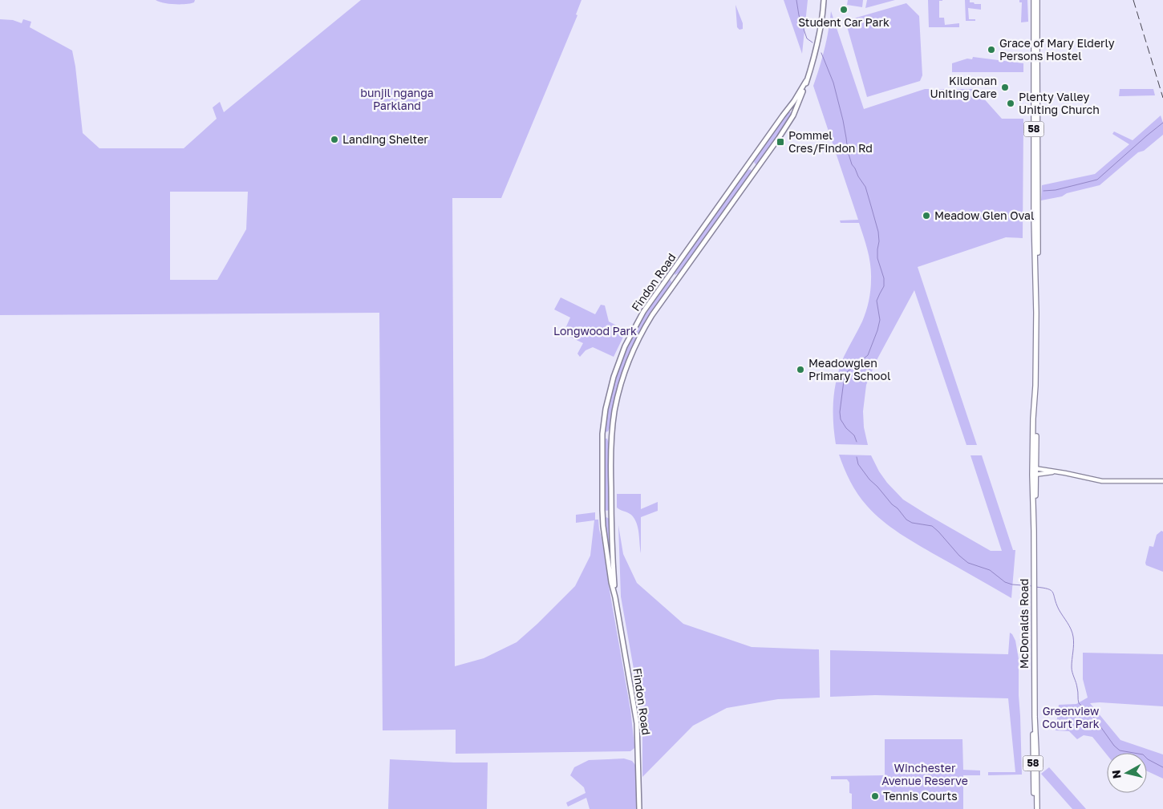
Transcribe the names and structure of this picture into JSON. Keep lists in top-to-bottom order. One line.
{"streets":{"main road":["58","Findon Road","McDonalds Road"]},"parks":["bunjil nganga Parkland","Longwood Park","Greenview Court Park","Winchester Avenue Reserve"],"places":{"other":["Student Car Park","Grace of Mary Elderly Persons Hostel","Kildonan Uniting Care","Plenty Valley Uniting Church","Landing Shelter","Meadow Glen Oval","Meadowglen Primary School","Tennis Courts"],"transit":["Pommel Cres/Findon Rd"]},"north":"left"}
